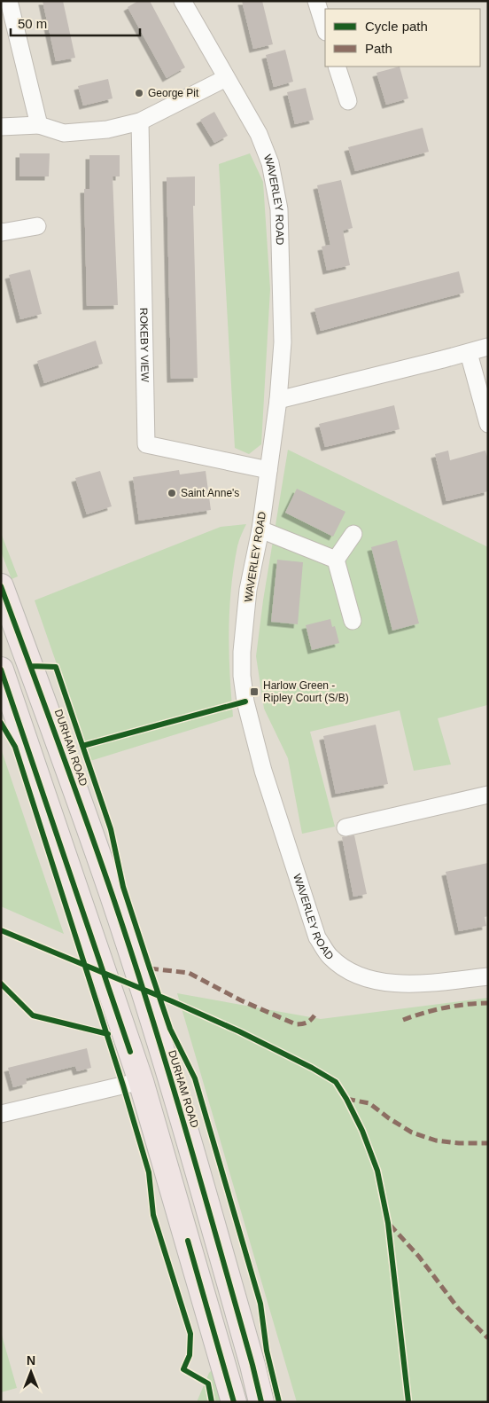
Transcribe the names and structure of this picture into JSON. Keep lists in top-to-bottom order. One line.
{"streets":{"main road":["DURHAM ROAD"],"street":["WAVERLEY ROAD","ROKEBY VIEW"]},"crossings":[["WAVERLEY ROAD","ROKEBY VIEW"]],"places":{"other":["George Pit","Saint Anne's"],"transit":["Harlow Green - Ripley Court (S/B)"]},"legend":["Cycle path","Path"],"scale_bar":"50 m","north":"top"}
